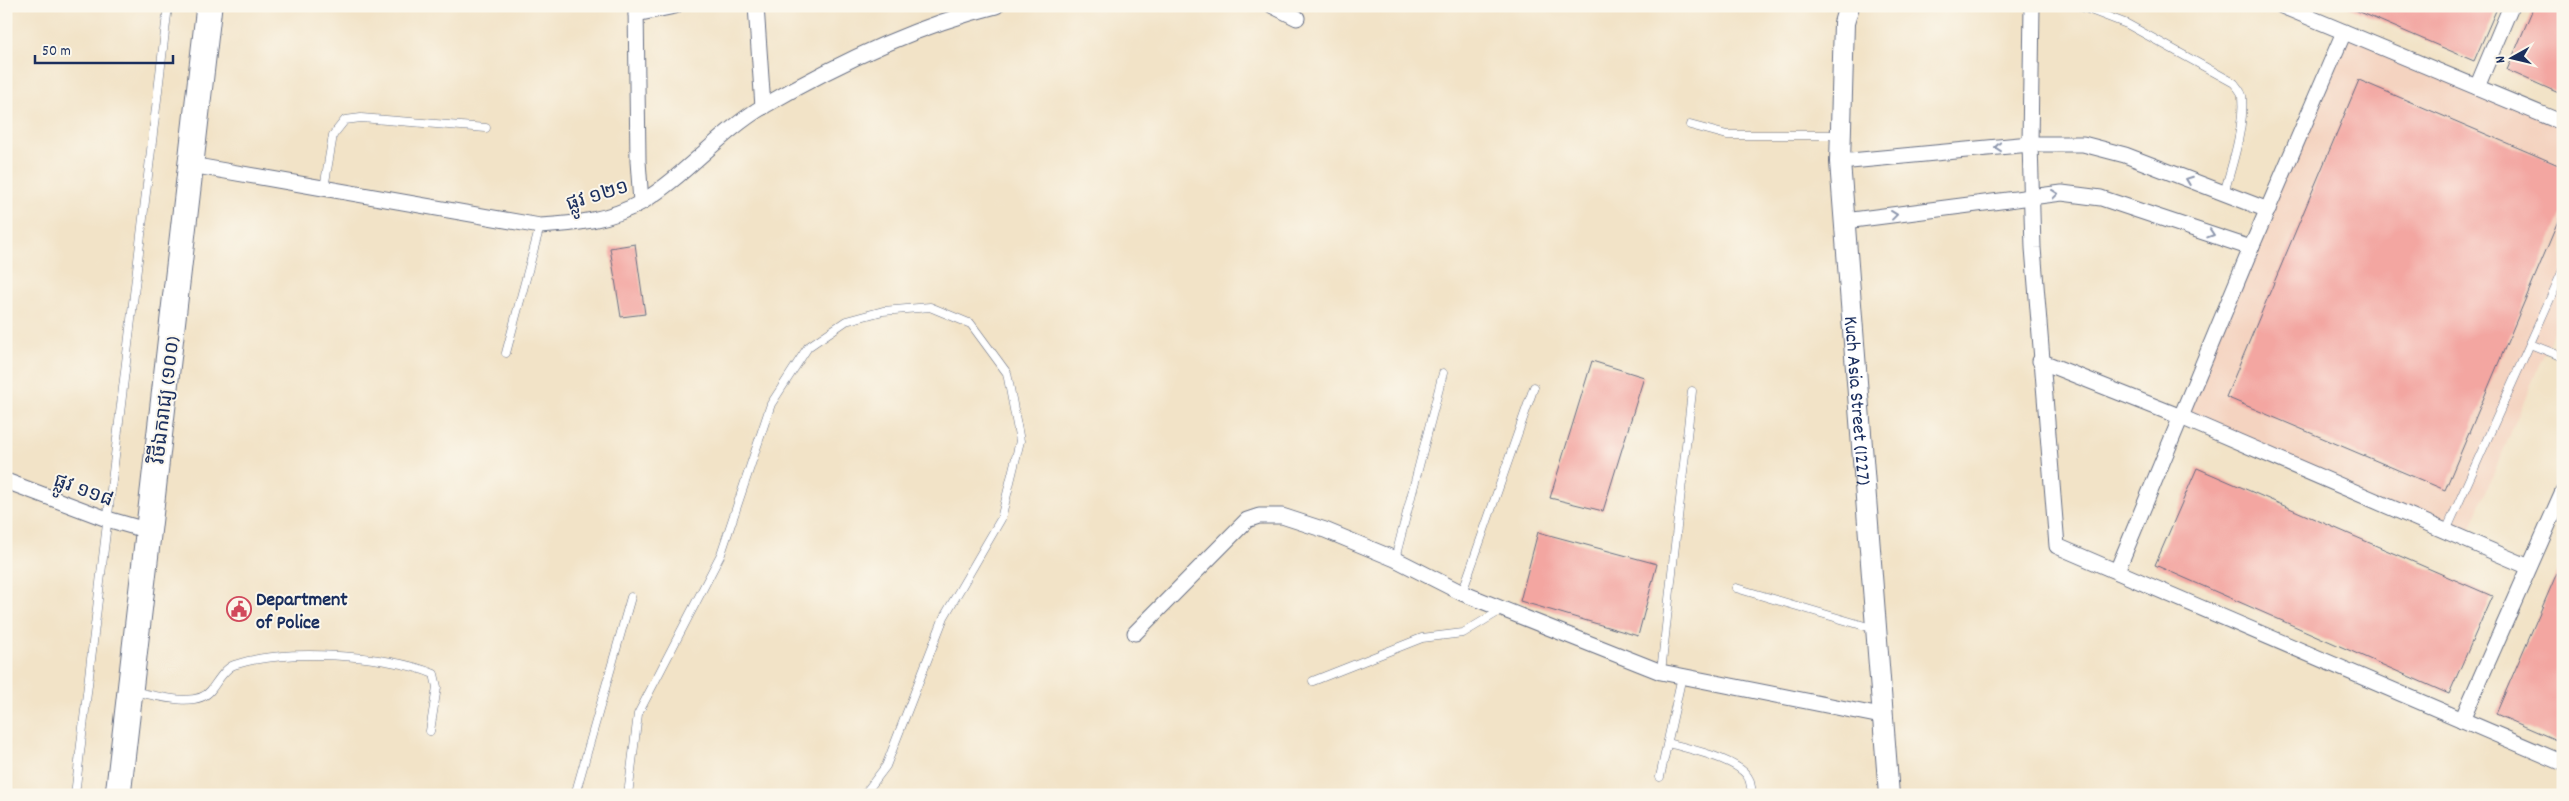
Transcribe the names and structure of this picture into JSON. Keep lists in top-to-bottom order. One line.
{"streets":{"main road":["វិថីឯករាជ្យ (១០០)"],"street":["ផ្លូវ ១២១","Kuch Asia Street (1227)","ផ្លូវ ១១៨"]},"crossings":[["ផ្លូវ ១២១","វិថីឯករាជ្យ (១០០)"],["វិថីឯករាជ្យ (១០០)","ផ្លូវ ១១៨"]],"places":{"public building":["Department of Police"]},"scale_bar":"50 m","north":"left"}
